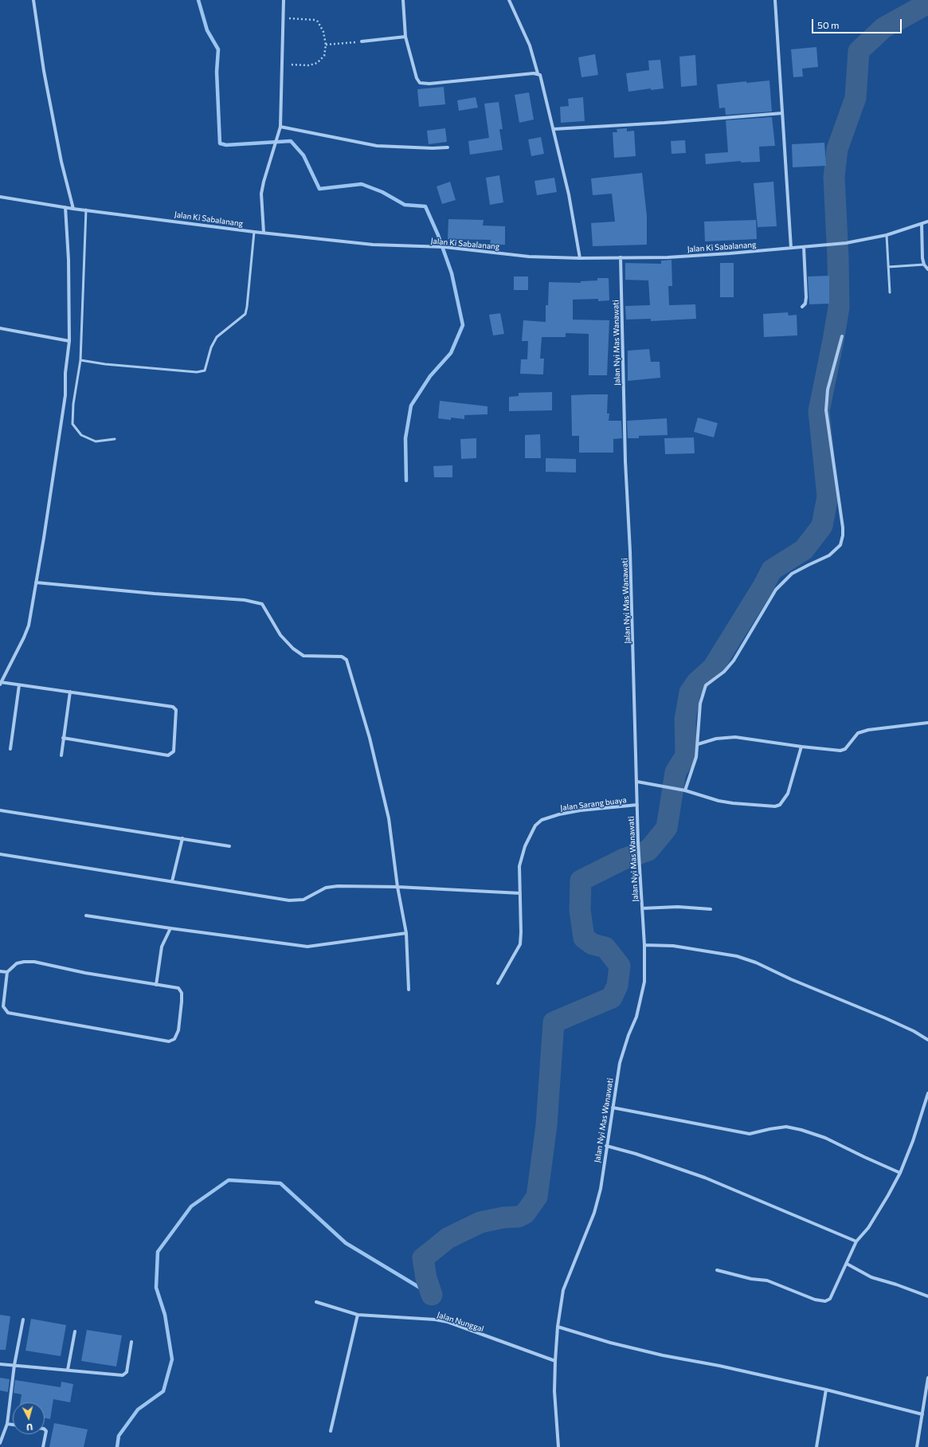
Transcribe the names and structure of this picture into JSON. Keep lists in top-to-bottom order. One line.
{"streets":{"street":["Jalan Ki Sabalanang","Jalan Nyi Mas Wanawati","Jalan Sarang buaya","Jalan Nunggal"]},"crossings":[["Jalan Ki Sabalanang","Jalan Nyi Mas Wanawati"],["Jalan Nyi Mas Wanawati","Jalan Sarang buaya"],["Jalan Nyi Mas Wanawati","Jalan Nunggal"]],"scale_bar":"50 m","north":"bottom"}
